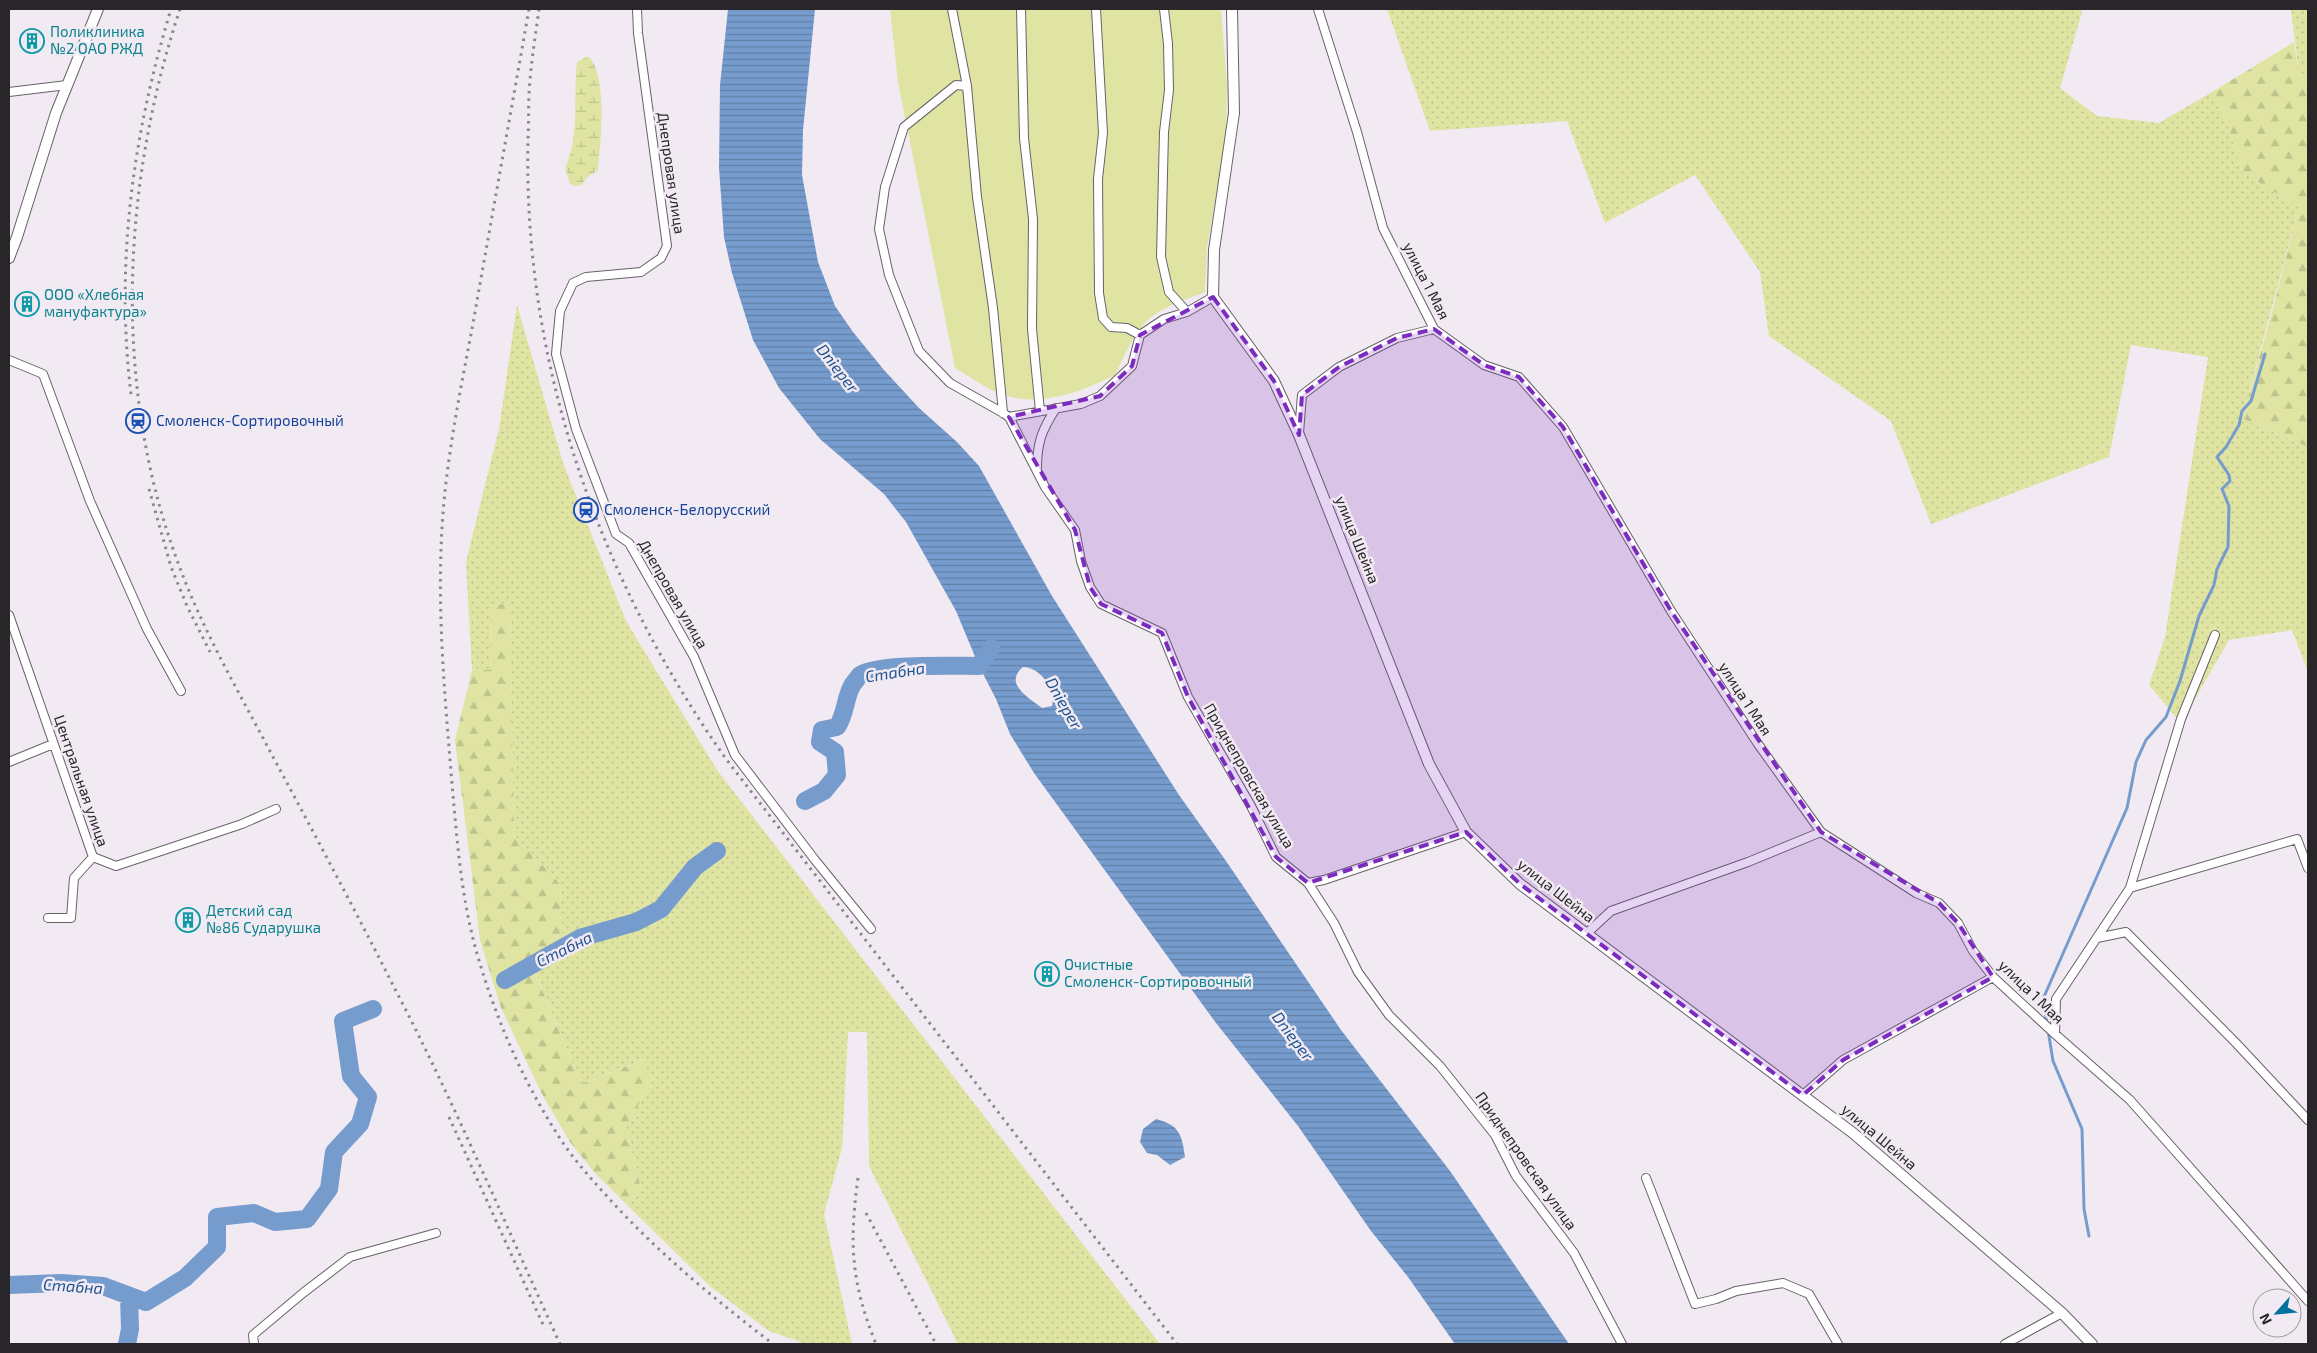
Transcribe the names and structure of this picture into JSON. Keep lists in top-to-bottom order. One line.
{"streets":{"street":["Днепровая улица","улица 1 Мая","улица Шейна","Приднепровская улица","Центральная улица"]},"water":["Dnieper","Стабна"],"places":{"building":["Поликлиника №2 ОАО РЖД","ООО «Хлебная мануфактура»","Детский сад №86 Сударушка","Очистные Смоленск-Сортировочный"],"station":["Смоленск-Сортировочный","Смоленск-Белорусский"]},"north":"bottom left"}
